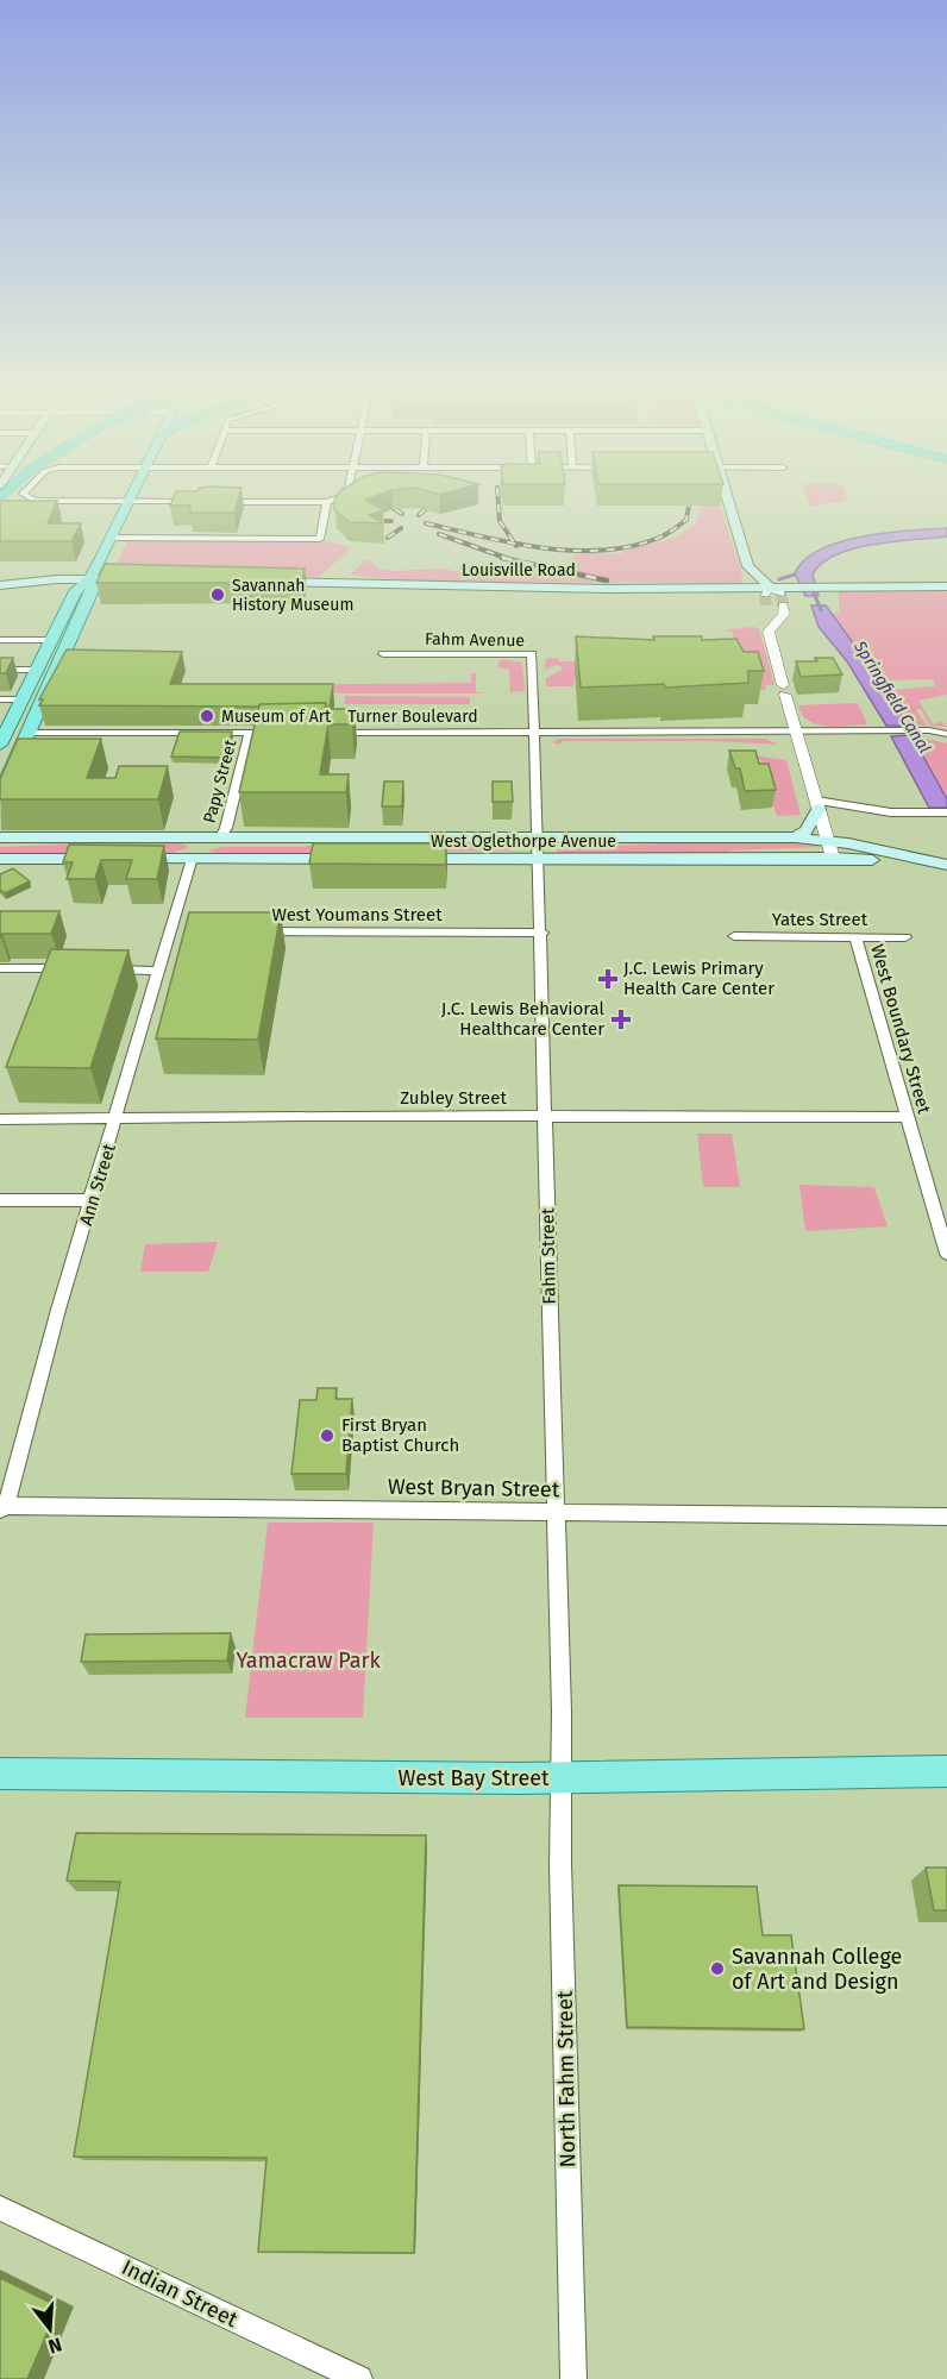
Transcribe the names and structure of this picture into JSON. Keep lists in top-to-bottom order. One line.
{"streets":{"main road":["Louisville Road","West Oglethorpe Avenue","West Bay Street"],"street":["Fahm Avenue","Turner Boulevard","Papy Street","West Youmans Street","Yates Street","West Boundary Street","Zubley Street","Ann Street","Fahm Street","West Bryan Street","North Fahm Street","Indian Street"]},"crossings":[["Fahm Avenue","Turner Boulevard"],["Fahm Avenue","Fahm Street"],["Turner Boulevard","Fahm Street"],["Papy Street","West Oglethorpe Avenue"],["West Oglethorpe Avenue","Fahm Street"],["West Youmans Street","Fahm Street"],["Yates Street","West Boundary Street"],["West Boundary Street","Zubley Street"],["Zubley Street","Ann Street"],["Zubley Street","Fahm Street"],["Ann Street","West Bryan Street"],["Fahm Street","West Bryan Street"],["Fahm Street","West Bay Street"],["Fahm Street","North Fahm Street"],["West Bay Street","North Fahm Street"]],"water":["Springfield Canal"],"parks":["Yamacraw Park"],"places":{"other":["Savannah History Museum","Museum of Art","First Bryan Baptist Church","Savannah College of Art and Design"],"health":["J.C. Lewis Primary Health Care Center","J.C. Lewis Behavioral Healthcare Center"]},"north":"bottom"}
